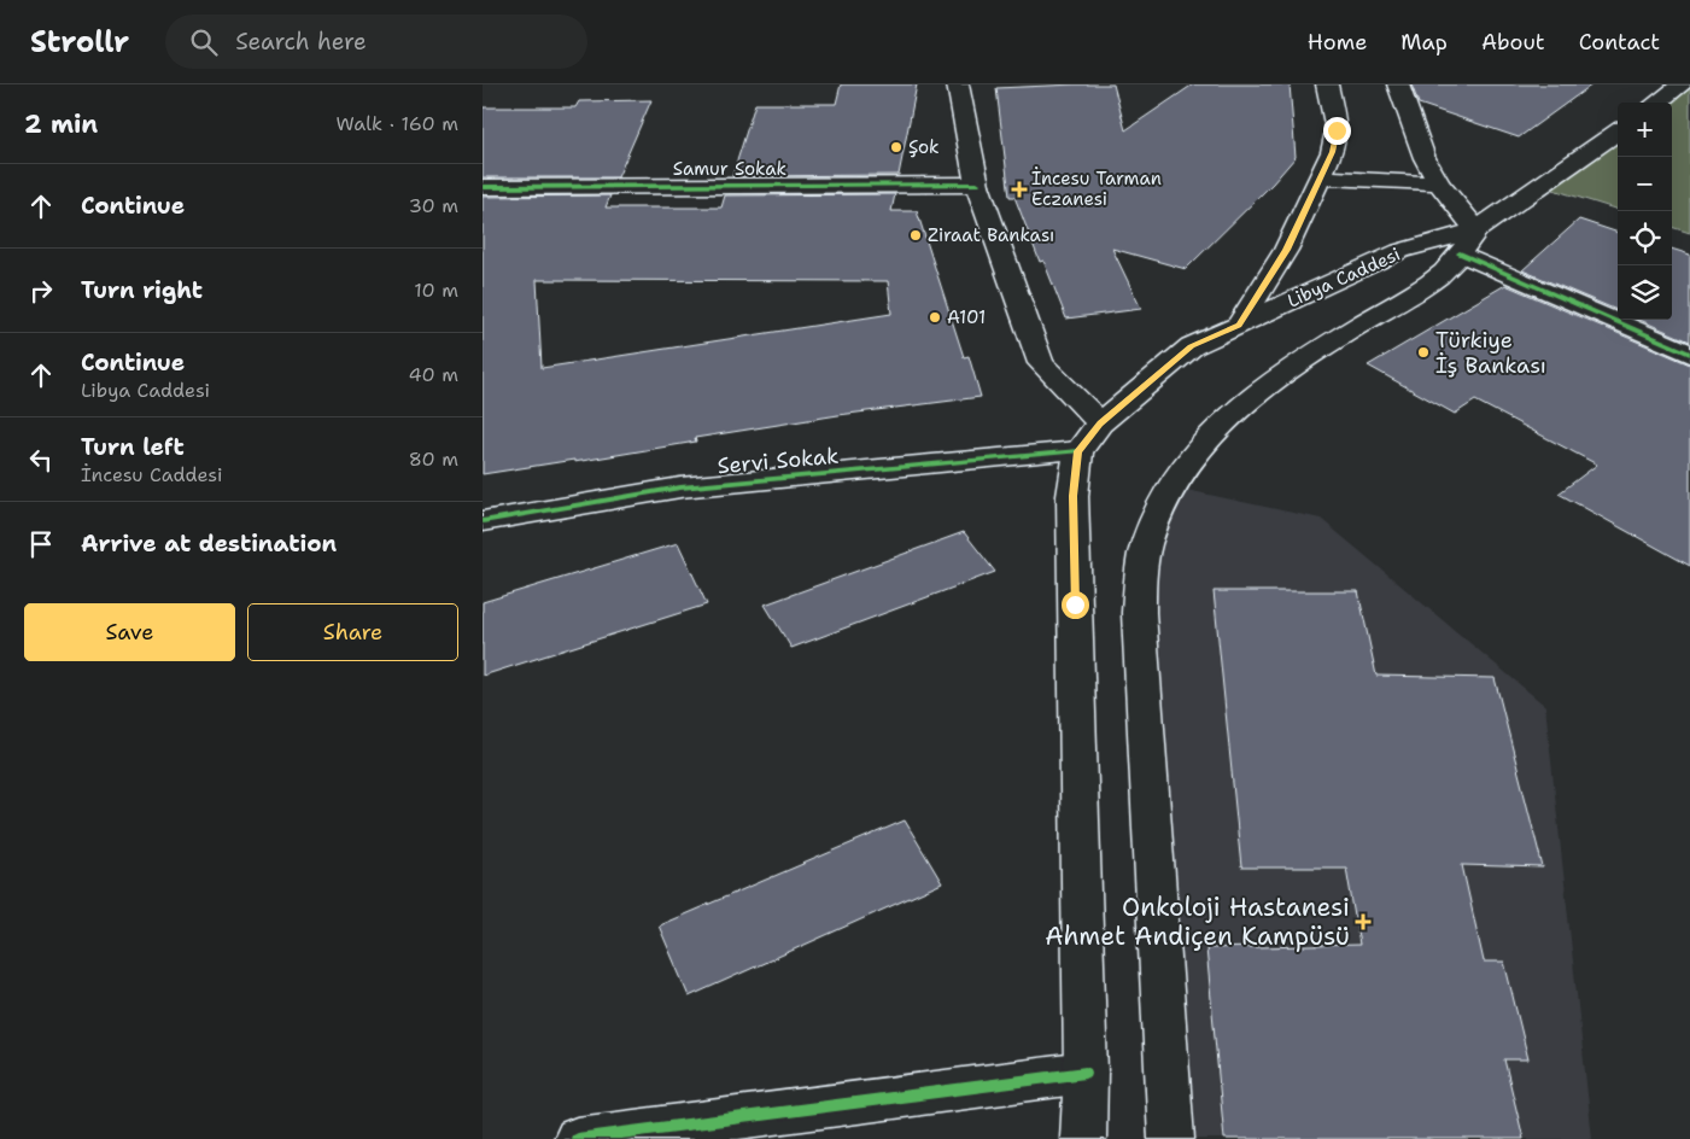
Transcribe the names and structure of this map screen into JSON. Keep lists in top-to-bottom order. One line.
{"streets":{"main road":["Samur Sokak","Libya Caddesi","Servi Sokak"]},"crossings":[["Libya Caddesi","Servi Sokak"]],"places":{"other":["Şok","Ziraat Bankası","A101","Türkiye İş Bankası"],"health":["İncesu Tarman Eczanesi","Onkoloji Hastanesi Ahmet Andiçen Kampüsü"]},"page":{"header":"Strollr","search":"Search here","nav":["Home","Map","About","Contact"],"heading":["2 min","Walk · 160 m"],"map_buttons":["+","−"],"list":[["Continue","30 m"],["Turn right","10 m"],["Continue","Libya Caddesi","40 m"],["Turn left","İncesu Caddesi","80 m"],"Arrive at destination"],"buttons":["Save","Share"]}}
